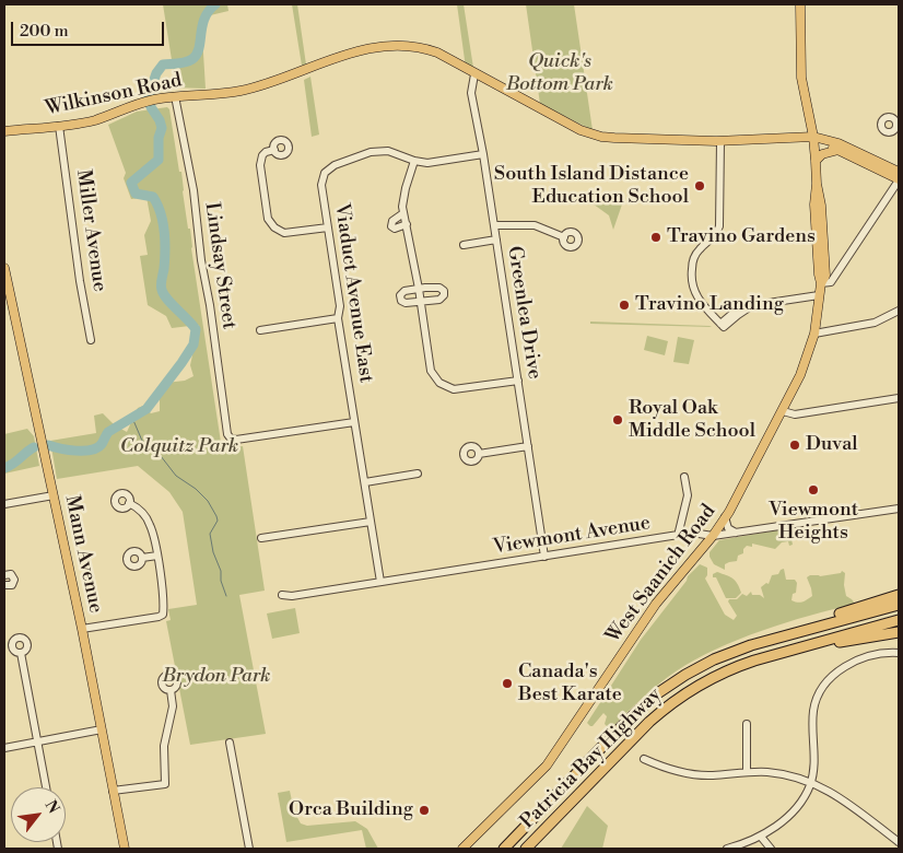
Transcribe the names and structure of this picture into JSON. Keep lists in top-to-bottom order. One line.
{"streets":{"highway":["Patricia Bay Highway"],"main road":["Wilkinson Road","Mann Avenue","West Saanich Road"],"street":["Miller Avenue","Lindsay Street","Viaduct Avenue East","Greenlea Drive","Viewmont Avenue"]},"crossings":[["Wilkinson Road","Miller Avenue"],["Wilkinson Road","Lindsay Street"],["Wilkinson Road","Greenlea Drive"],["Wilkinson Road","West Saanich Road"],["Lindsay Street","Viaduct Avenue East"],["Viaduct Avenue East","Greenlea Drive"],["Viaduct Avenue East","Viewmont Avenue"],["Greenlea Drive","Viewmont Avenue"],["Viewmont Avenue","West Saanich Road"]],"parks":["Quick's Bottom Park","Colquitz Park","Brydon Park"],"places":["South Island Distance Education School","Travino Gardens","Travino Landing","Royal Oak Middle School","Duval","Viewmont Heights","Canada's Best Karate","Orca Building"],"scale_bar":"200 m","north":"top right"}
